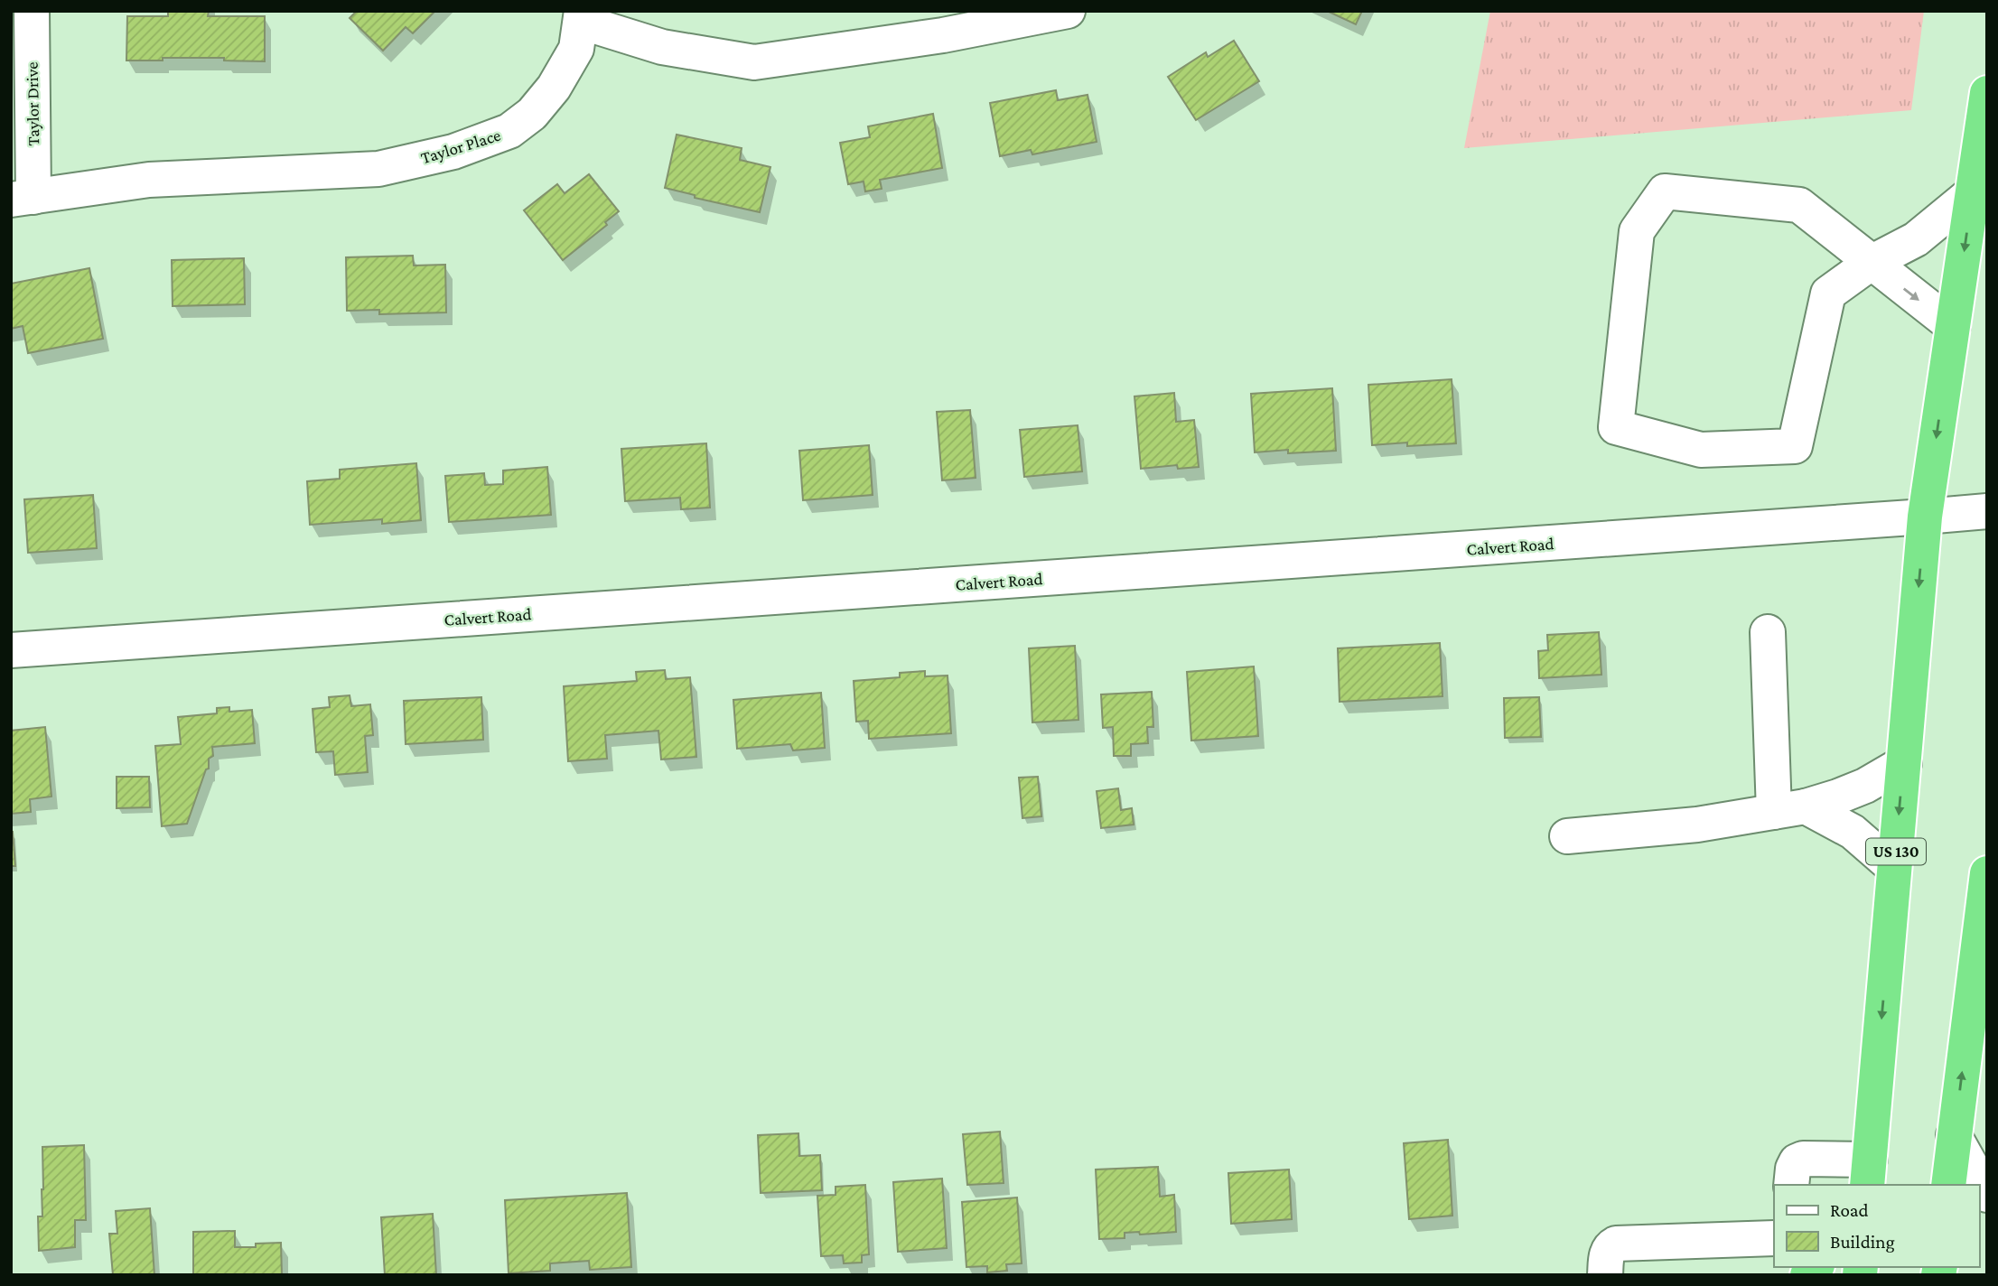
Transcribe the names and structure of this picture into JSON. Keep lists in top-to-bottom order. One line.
{"streets":{"highway":["US 130"],"street":["Taylor Drive","Taylor Place","Calvert Road"]},"crossings":[["Taylor Drive","Taylor Place"],["Calvert Road","US 130"]],"legend":["Road","Building"]}
